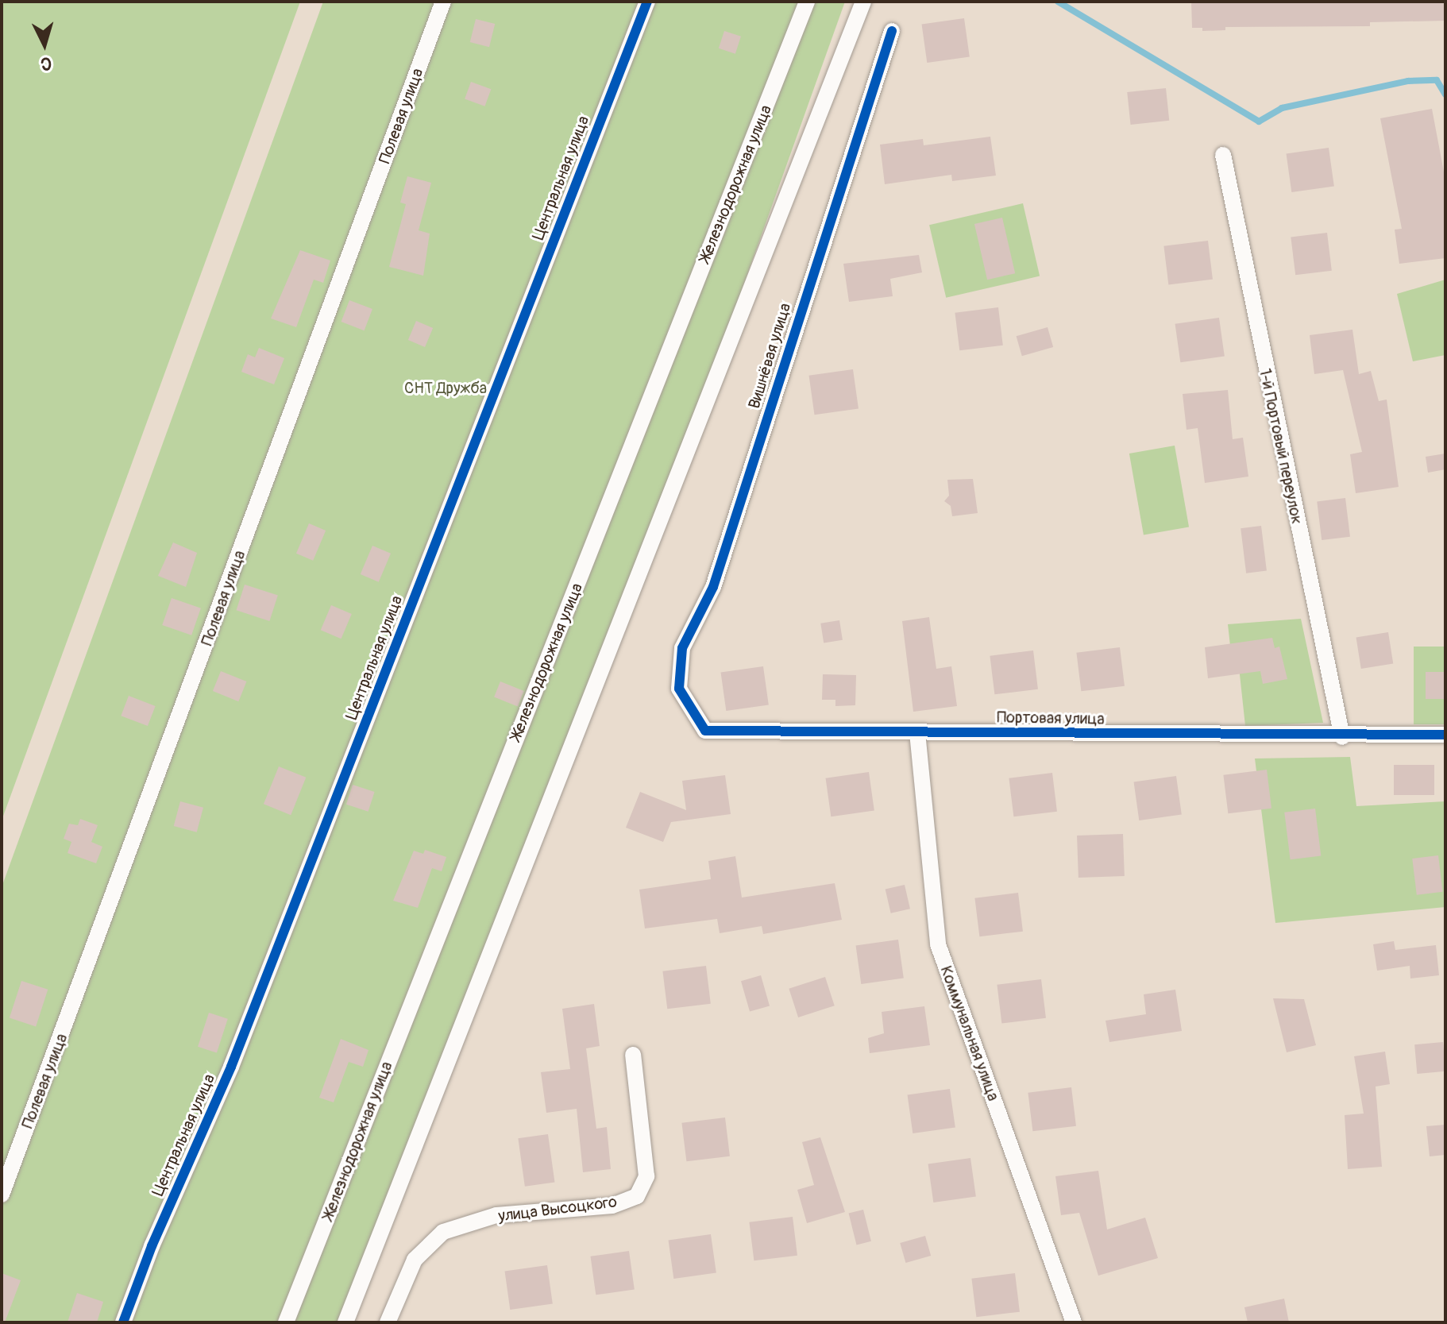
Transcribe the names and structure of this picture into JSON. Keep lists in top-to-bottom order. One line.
{"streets":{"street":["Полевая улица","Центральная улица","Железнодорожная улица","Вишнёвая улица","1-й Портовый переулок","Портовая улица","Коммунальная улица","улица Высоцкого"]},"crossings":[["Вишнёвая улица","Портовая улица"],["1-й Портовый переулок","Портовая улица"],["Портовая улица","Коммунальная улица"]],"parks":["СНТ Дружба"],"north":"bottom"}
